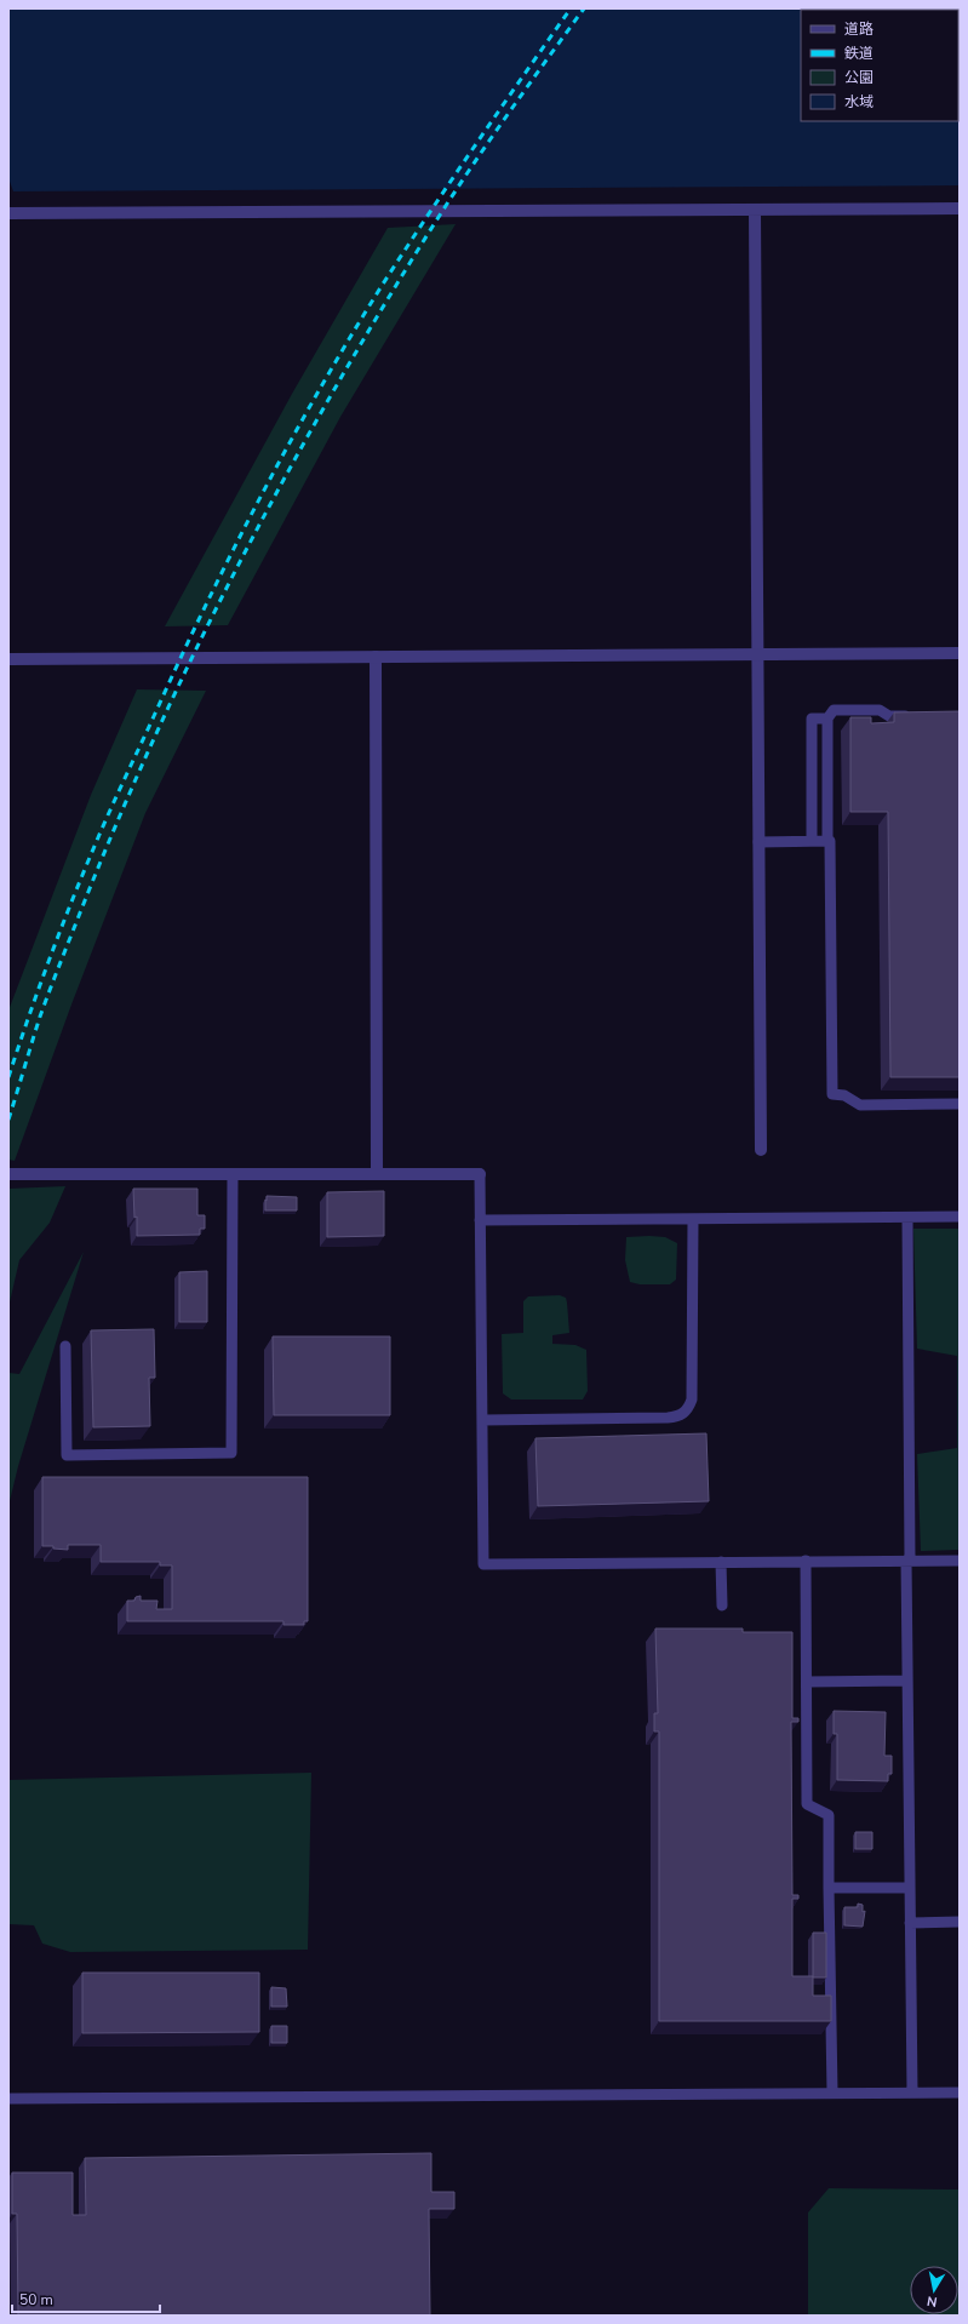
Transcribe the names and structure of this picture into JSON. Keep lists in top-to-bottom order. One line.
{"legend":["道路","鉄道","公園","水域"],"scale_bar":"50 m","north":"bottom"}
